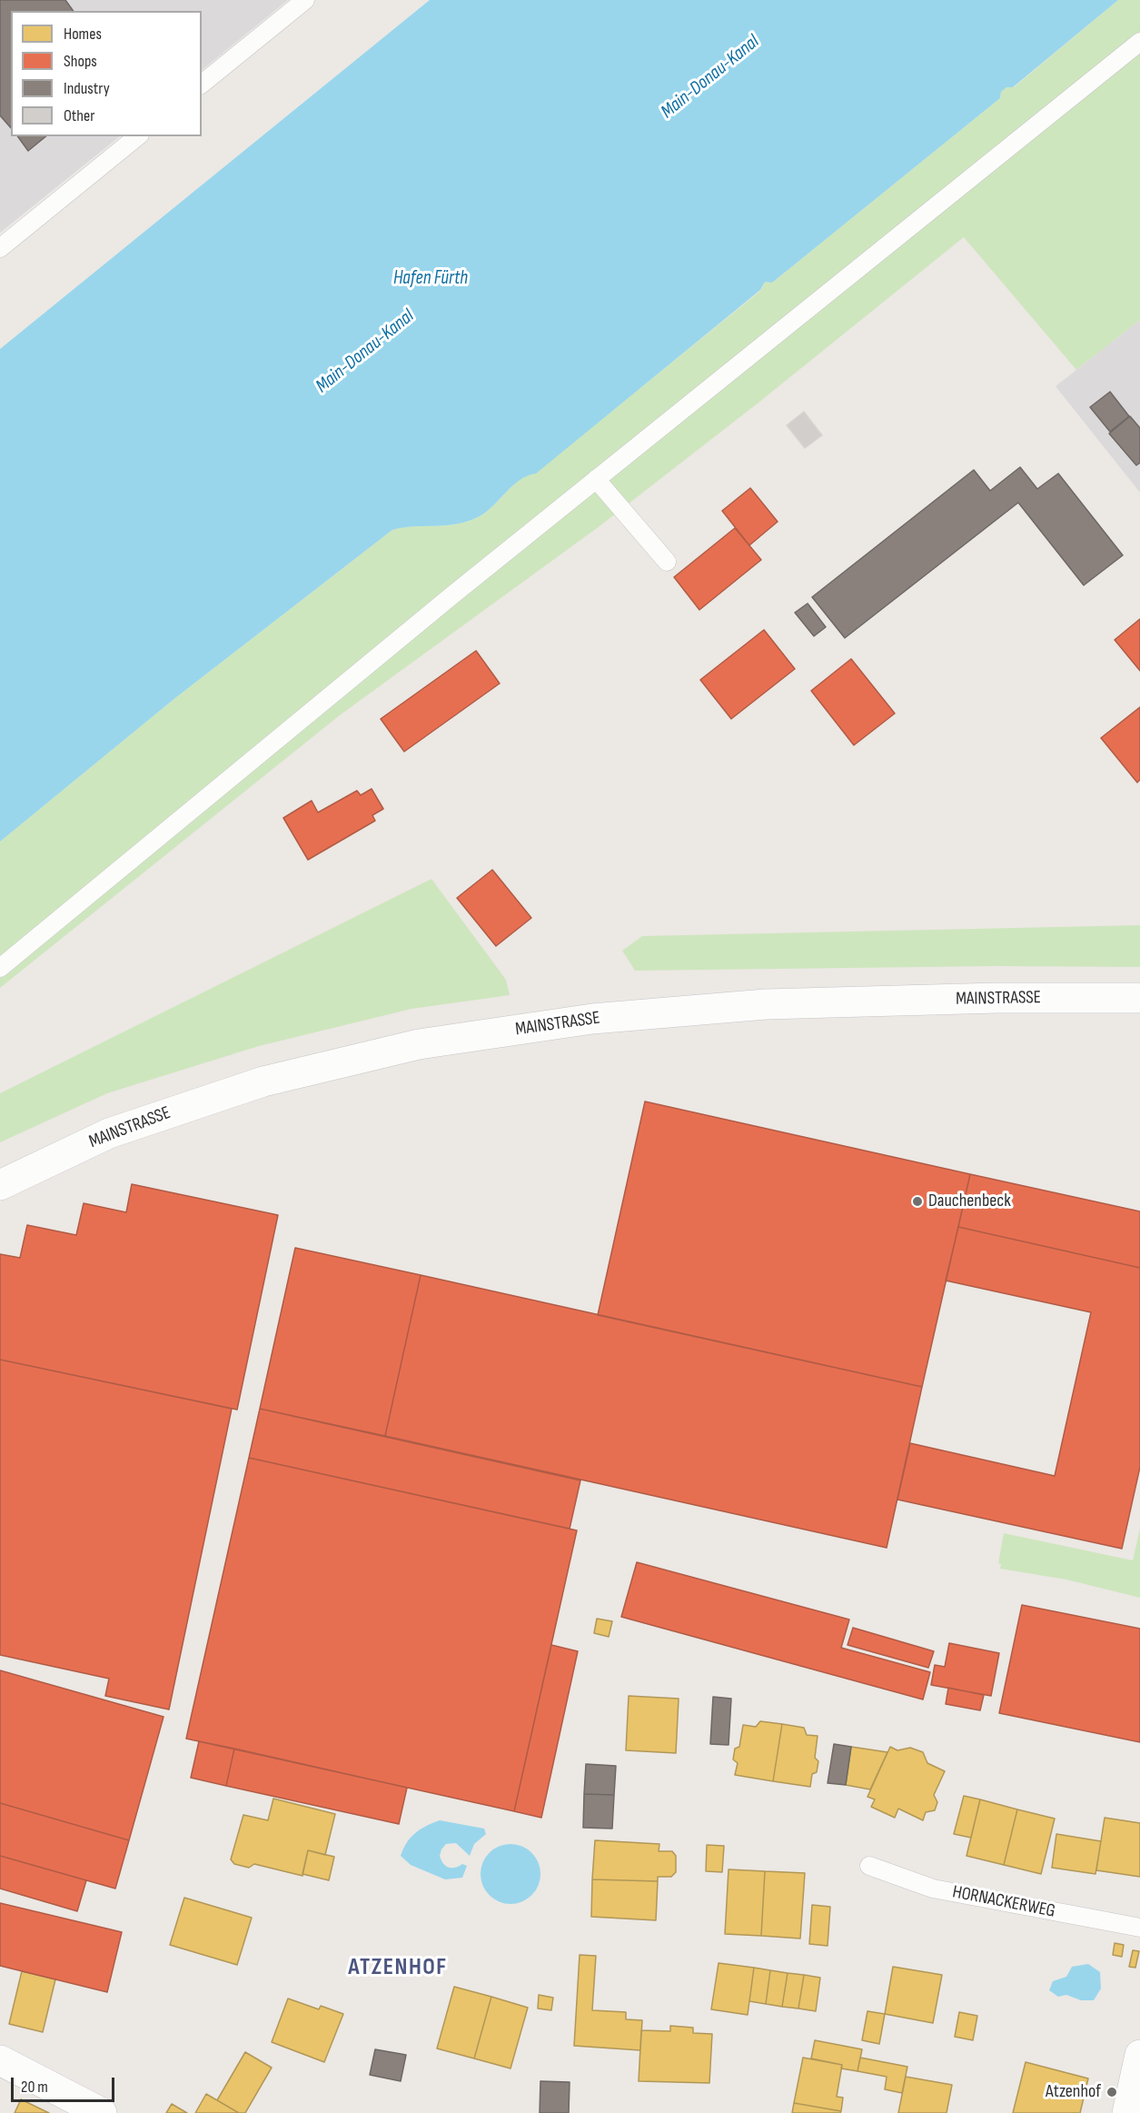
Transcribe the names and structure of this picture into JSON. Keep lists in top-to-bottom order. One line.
{"streets":{"main road":["MAINSTRASSE"],"lane":["HORNACKERWEG"]},"districts":["ATZENHOF"],"water":["Main-Donau-Kanal","Hafen Fürth"],"places":["Dauchenbeck","Atzenhof"],"legend":["Homes","Shops","Industry","Other"],"scale_bar":"20 m"}
